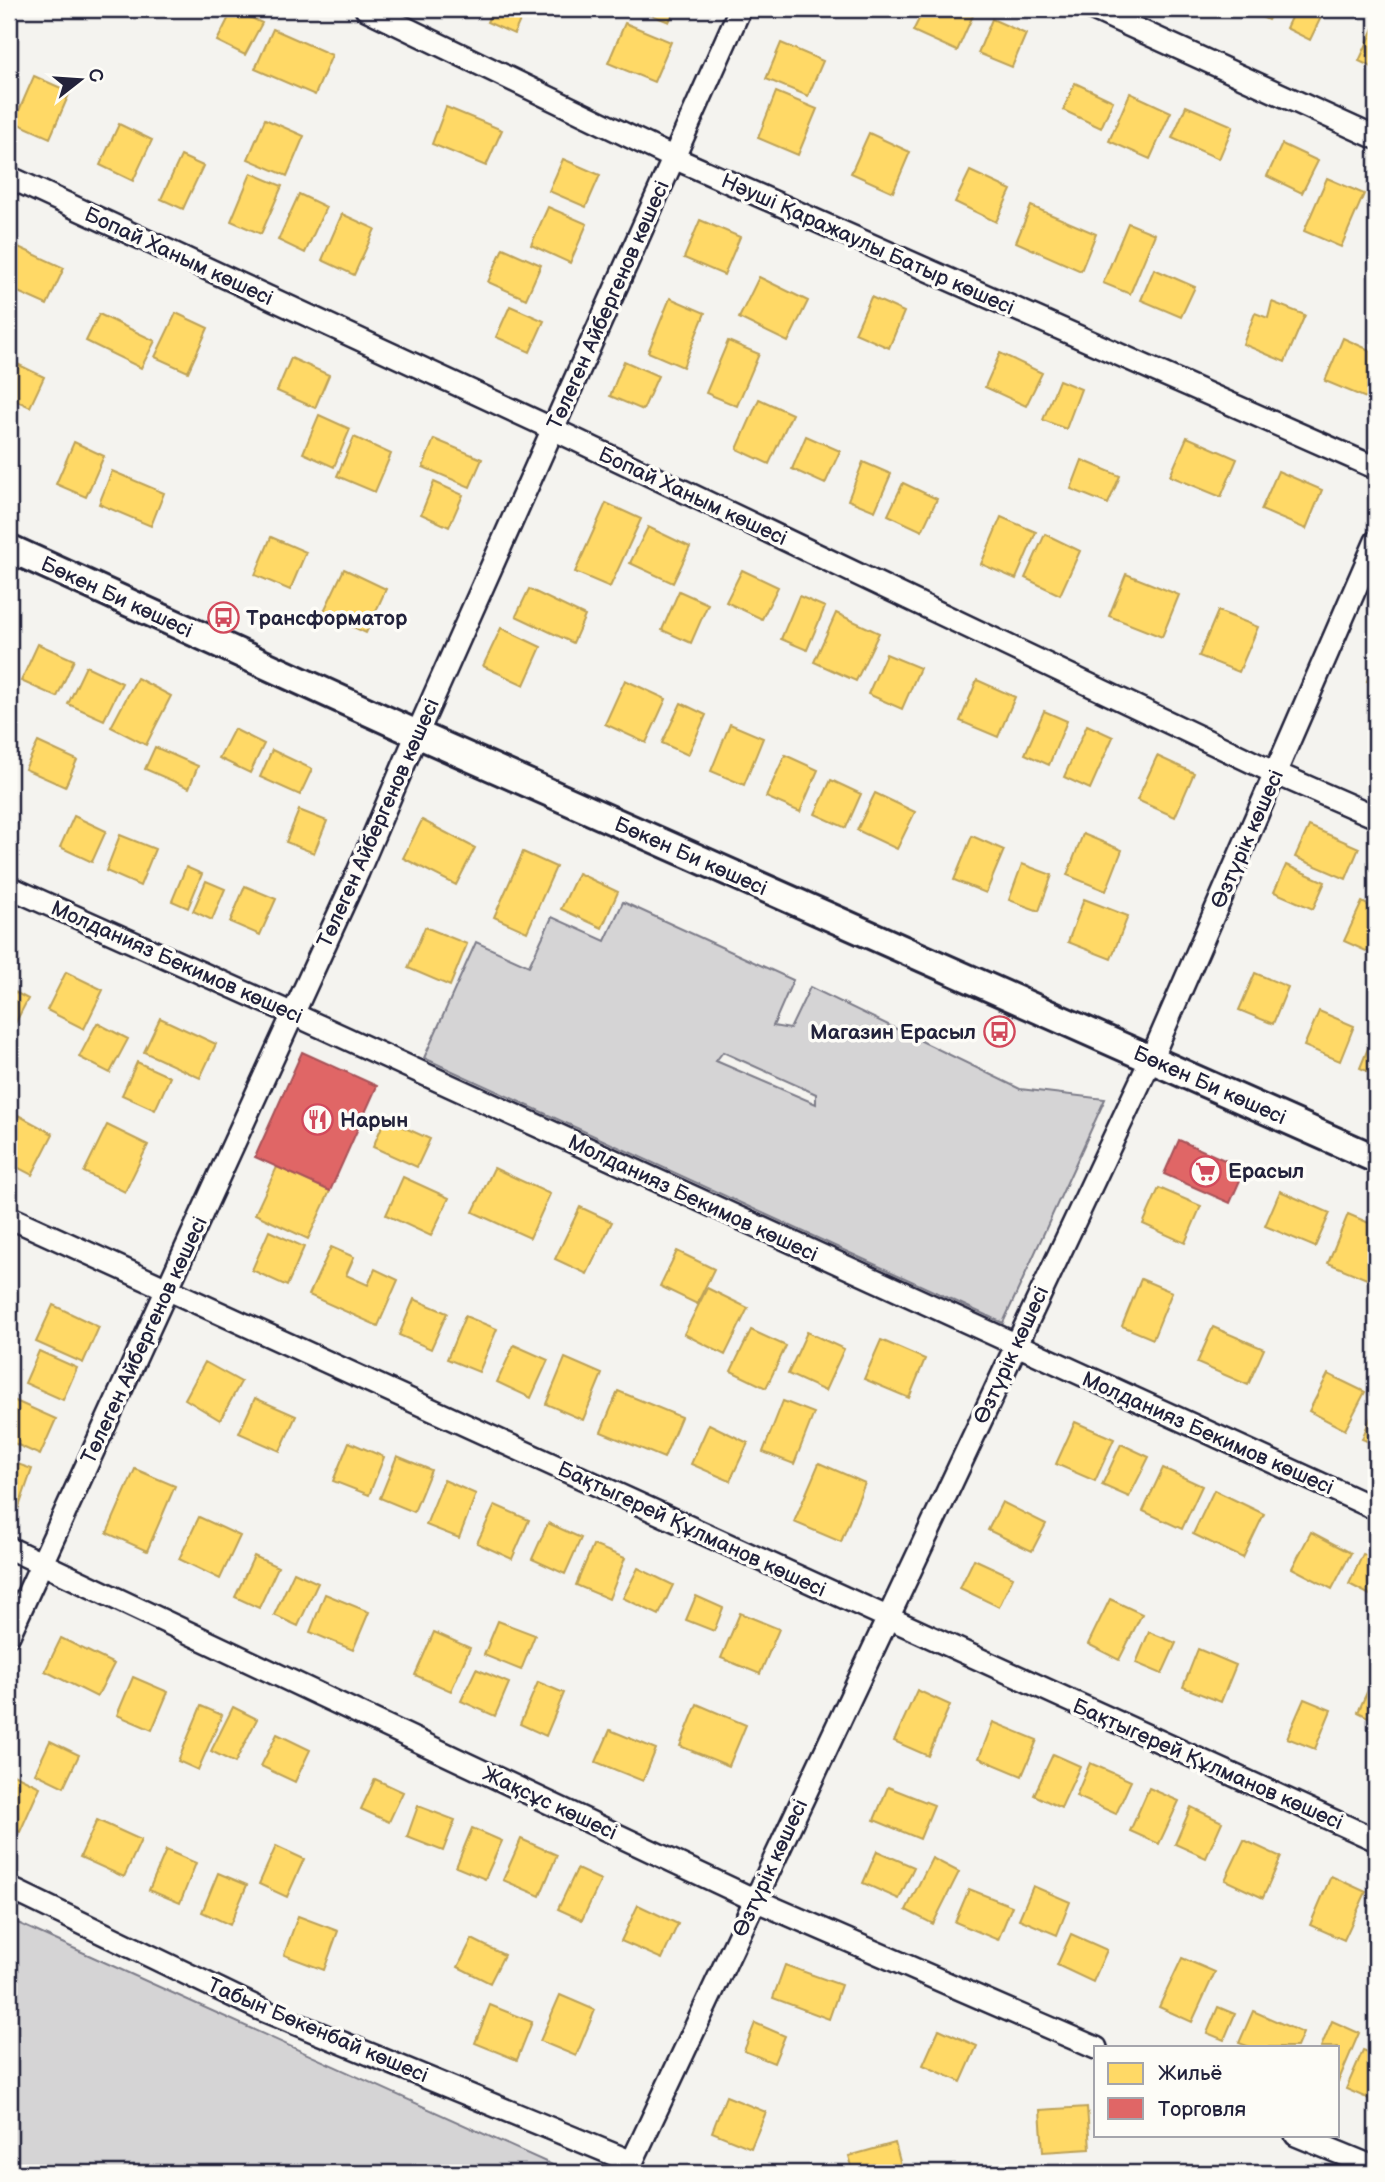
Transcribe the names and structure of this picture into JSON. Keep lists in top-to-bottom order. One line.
{"streets":{"street":["Нәуші Қаражаулы Батыр көшесі","Бопай Ханым көшесі","Төлеген Айбергенов көшесі","Бөкен Би көшесі","Өзтүрік көшесі","Молданияз Бекимов көшесі","Бақтыгерей Құлманов көшесі","Жақсұс көшесі","Табын Бөкенбай көшесі"]},"crossings":[["Нәуші Қаражаулы Батыр көшесі","Төлеген Айбергенов көшесі"],["Бопай Ханым көшесі","Төлеген Айбергенов көшесі"],["Бопай Ханым көшесі","Өзтүрік көшесі"],["Төлеген Айбергенов көшесі","Бөкен Би көшесі"],["Төлеген Айбергенов көшесі","Молданияз Бекимов көшесі"],["Төлеген Айбергенов көшесі","Бақтыгерей Құлманов көшесі"],["Төлеген Айбергенов көшесі","Жақсұс көшесі"],["Бөкен Би көшесі","Өзтүрік көшесі"],["Өзтүрік көшесі","Молданияз Бекимов көшесі"],["Өзтүрік көшесі","Бақтыгерей Құлманов көшесі"],["Өзтүрік көшесі","Жақсұс көшесі"],["Өзтүрік көшесі","Табын Бөкенбай көшесі"]],"places":{"bus stop":["Трансформатор","Магазин Ерасыл"],"restaurant":["Нарын"],"supermarket":["Ерасыл"]},"legend":["Жильё","Торговля"],"north":"right"}
